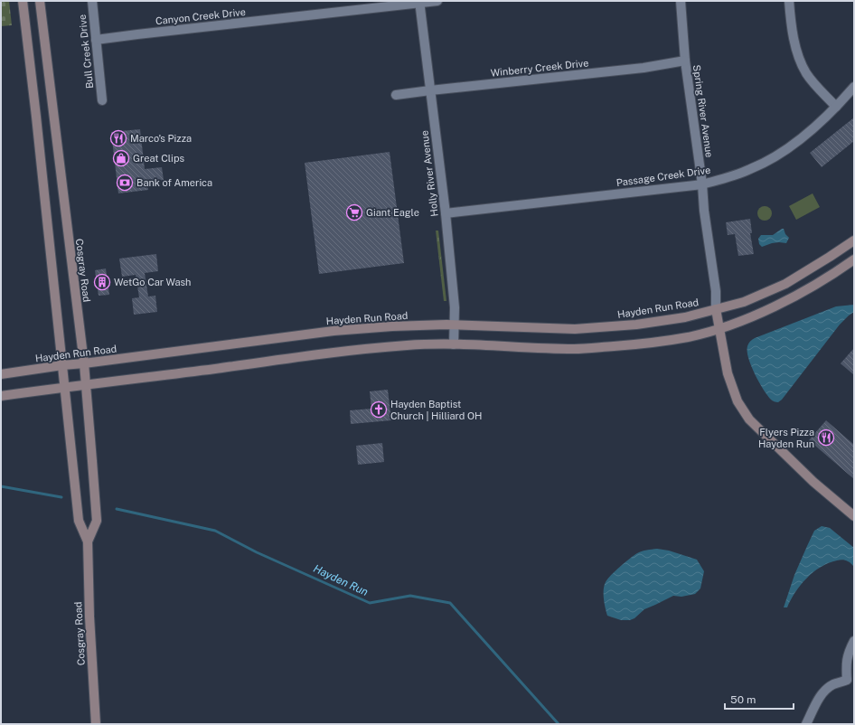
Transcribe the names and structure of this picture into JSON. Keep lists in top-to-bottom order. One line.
{"streets":{"main road":["Cosgray Road","Hayden Run Road"],"street":["Canyon Creek Drive","Bull Creek Drive","Winberry Creek Drive","Spring River Avenue","Holly River Avenue","Passage Creek Drive"]},"crossings":[["Canyon Creek Drive","Bull Creek Drive"],["Canyon Creek Drive","Holly River Avenue"],["Winberry Creek Drive","Spring River Avenue"],["Winberry Creek Drive","Holly River Avenue"],["Spring River Avenue","Passage Creek Drive"],["Spring River Avenue","Hayden Run Road"],["Holly River Avenue","Passage Creek Drive"],["Holly River Avenue","Hayden Run Road"],["Cosgray Road","Hayden Run Road"]],"water":["Hayden Run"],"places":{"restaurant":["Marco's Pizza","Flyers Pizza Hayden Run"],"shop":["Great Clips"],"bank":["Bank of America"],"supermarket":["Giant Eagle"],"building":["WetGo Car Wash"],"church":["Hayden Baptist Church | Hilliard OH"]},"scale_bar":"50 m"}
